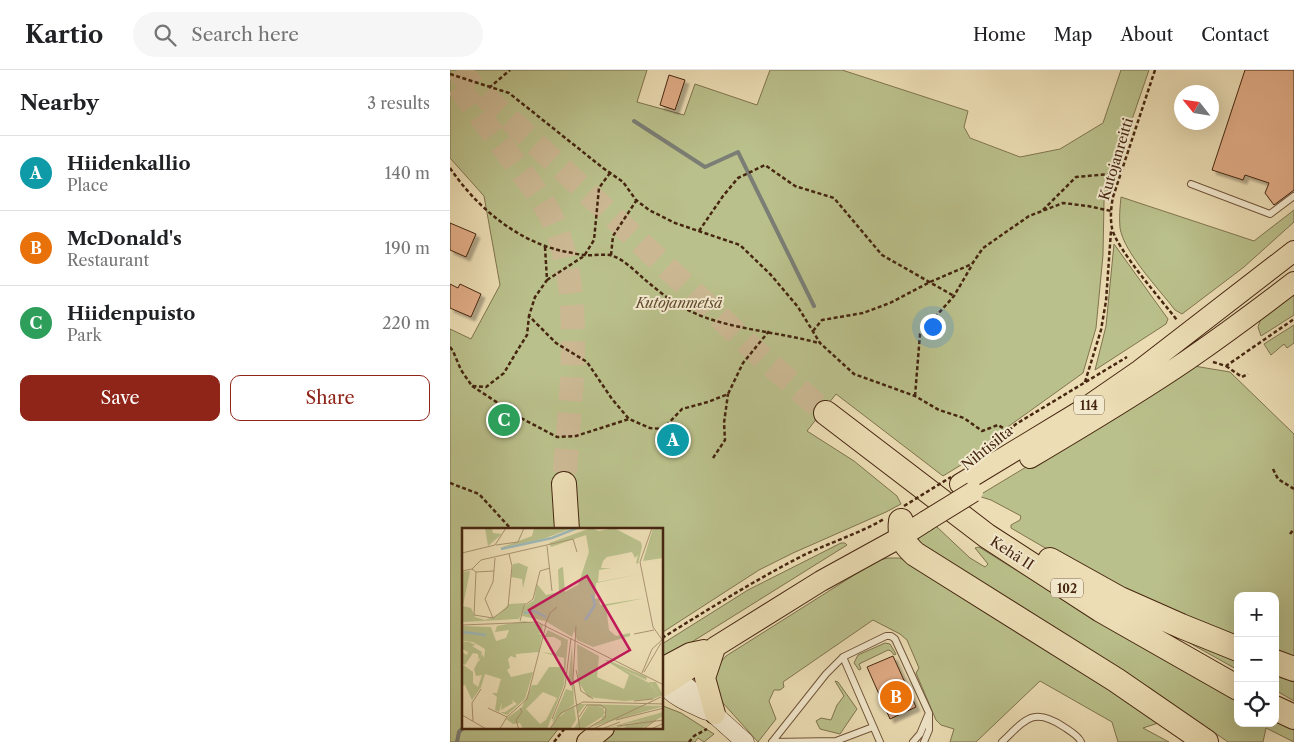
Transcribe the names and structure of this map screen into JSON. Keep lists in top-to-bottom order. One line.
{"streets":{"highway":["Kehä II","102"],"main road":["114","Nihtisilta"],"path":["Kutojanreitti"]},"parks":["Kutojanmetsä"],"north":"top left","page":{"header":"Kartio","search":"Search here","nav":["Home","Map","About","Contact"],"heading":["Nearby","3 results"],"list":[{"mark":"A","name":"Hiidenkallio","note":"Place","value":"140 m"},{"mark":"B","name":"McDonald's","note":"Restaurant","value":"190 m"},{"mark":"C","name":"Hiidenpuisto","note":"Park","value":"220 m"}],"buttons":["Save","Share"],"pins":["C","A","B"],"map_buttons":["+","−"]}}
